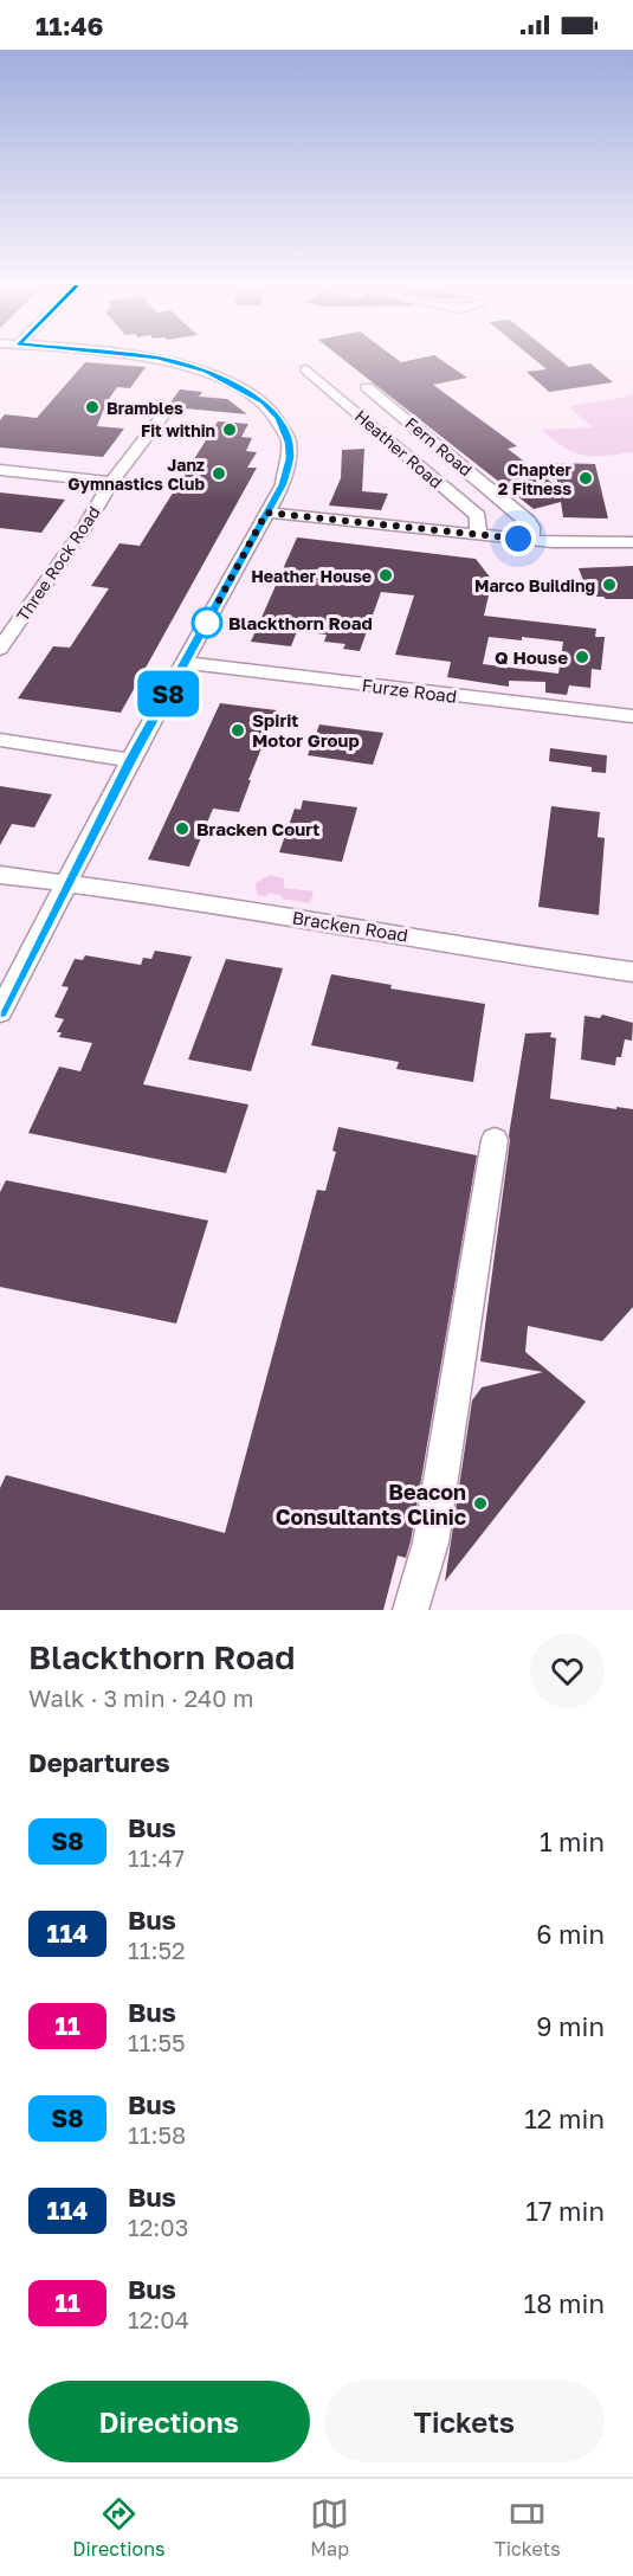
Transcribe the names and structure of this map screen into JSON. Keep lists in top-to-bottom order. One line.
{"streets":{"street":["Fern Road","Heather Road","Three Rock Road","Furze Road","Bracken Road"]},"places":["Brambles","Fit within","Janz Gymnastics Club","Chapter 2 Fitness","Heather House","Marco Building","Blackthorn Road","Q House","Spirit Motor Group","Bracken Court","Beacon Consultants Clinic"],"lines":["bus line S8"],"page":{"status":"11:46","on_map":"S8","heading":[["Blackthorn Road","Walk · 3 min · 240 m"],"Departures"],"list":[{"mark":"S8","name":"Bus","note":"11:47","value":"1 min"},{"mark":"114","name":"Bus","note":"11:52","value":"6 min"},{"mark":"11","name":"Bus","note":"11:55","value":"9 min"},{"mark":"S8","name":"Bus","note":"11:58","value":"12 min"},{"mark":"114","name":"Bus","note":"12:03","value":"17 min"},{"mark":"11","name":"Bus","note":"12:04","value":"18 min"}],"buttons":["Directions","Tickets"],"tabs":["Directions","Map","Tickets"]}}
